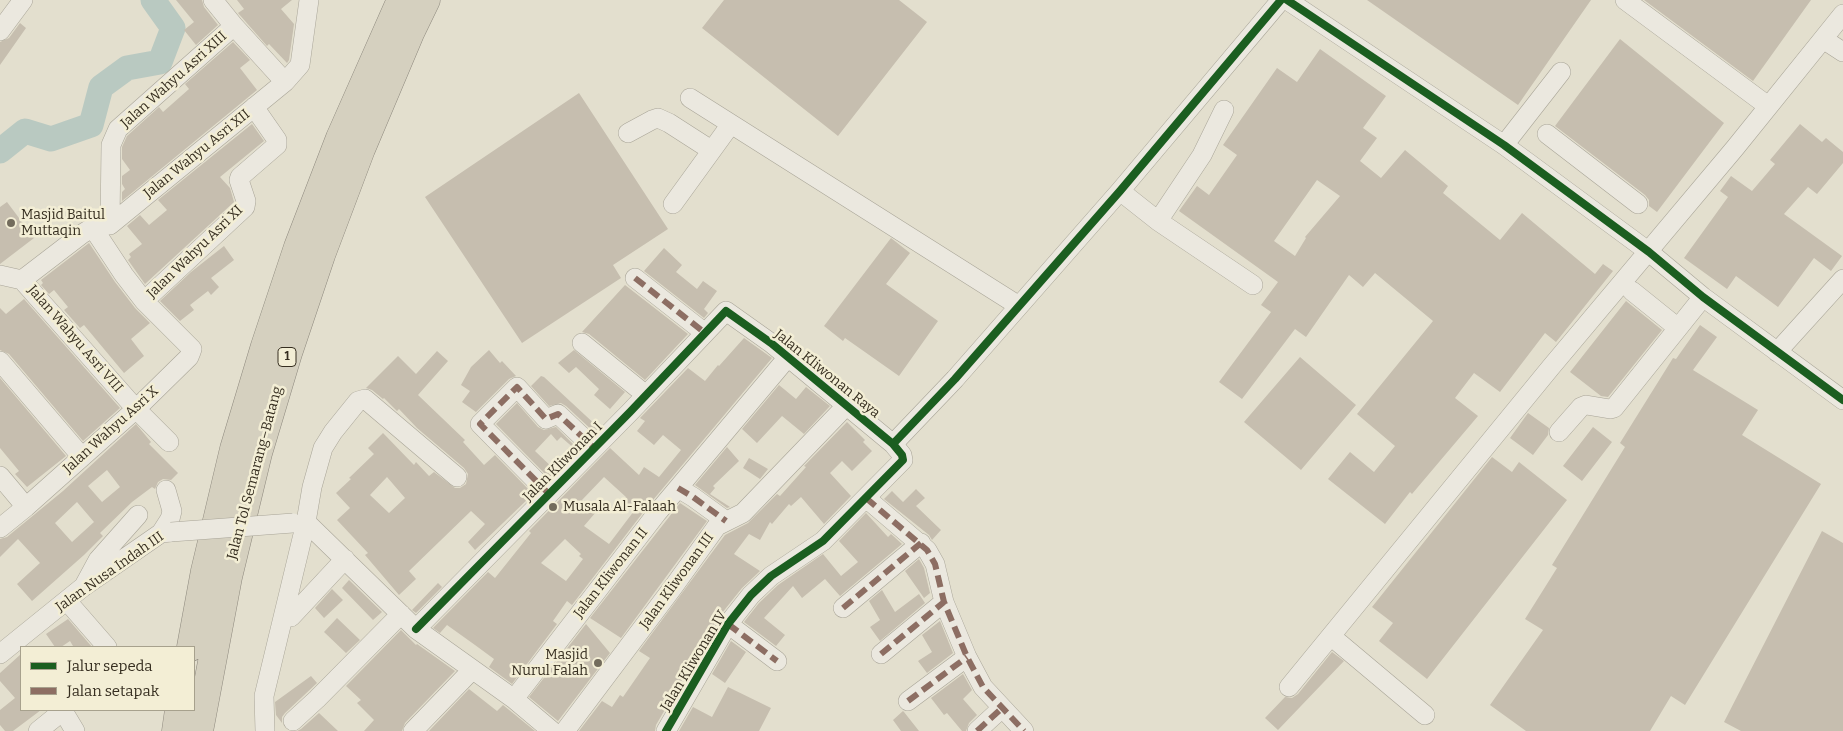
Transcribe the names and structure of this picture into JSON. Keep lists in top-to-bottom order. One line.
{"streets":{"highway":["1","Jalan Tol Semarang–Batang"],"street":["Jalan Wahyu Asri XIII","Jalan Wahyu Asri XII","Jalan Wahyu Asri XI","Jalan Wahyu Asri VIII","Jalan Kliwonan Raya","Jalan Wahyu Asri X","Jalan Kliwonan I","Jalan Nusa Indah III","Jalan Kliwonan II","Jalan Kliwonan III","Jalan Kliwonan IV"]},"crossings":[["Jalan Wahyu Asri XIII","Jalan Wahyu Asri XII"],["Jalan Wahyu Asri XII","Jalan Wahyu Asri XI"],["Jalan Wahyu Asri XII","Jalan Wahyu Asri VIII"],["Jalan Wahyu Asri XI","Jalan Wahyu Asri X"],["Jalan Wahyu Asri VIII","Jalan Wahyu Asri X"],["Jalan Kliwonan Raya","Jalan Kliwonan I"],["Jalan Kliwonan Raya","Jalan Kliwonan II"],["Jalan Kliwonan Raya","Jalan Kliwonan III"],["Jalan Kliwonan Raya","Jalan Kliwonan IV"]],"places":["Masjid Baitul Muttaqin","Musala Al-Falaah","Masjid Nurul Falah"],"legend":["Jalur sepeda","Jalan setapak"]}
